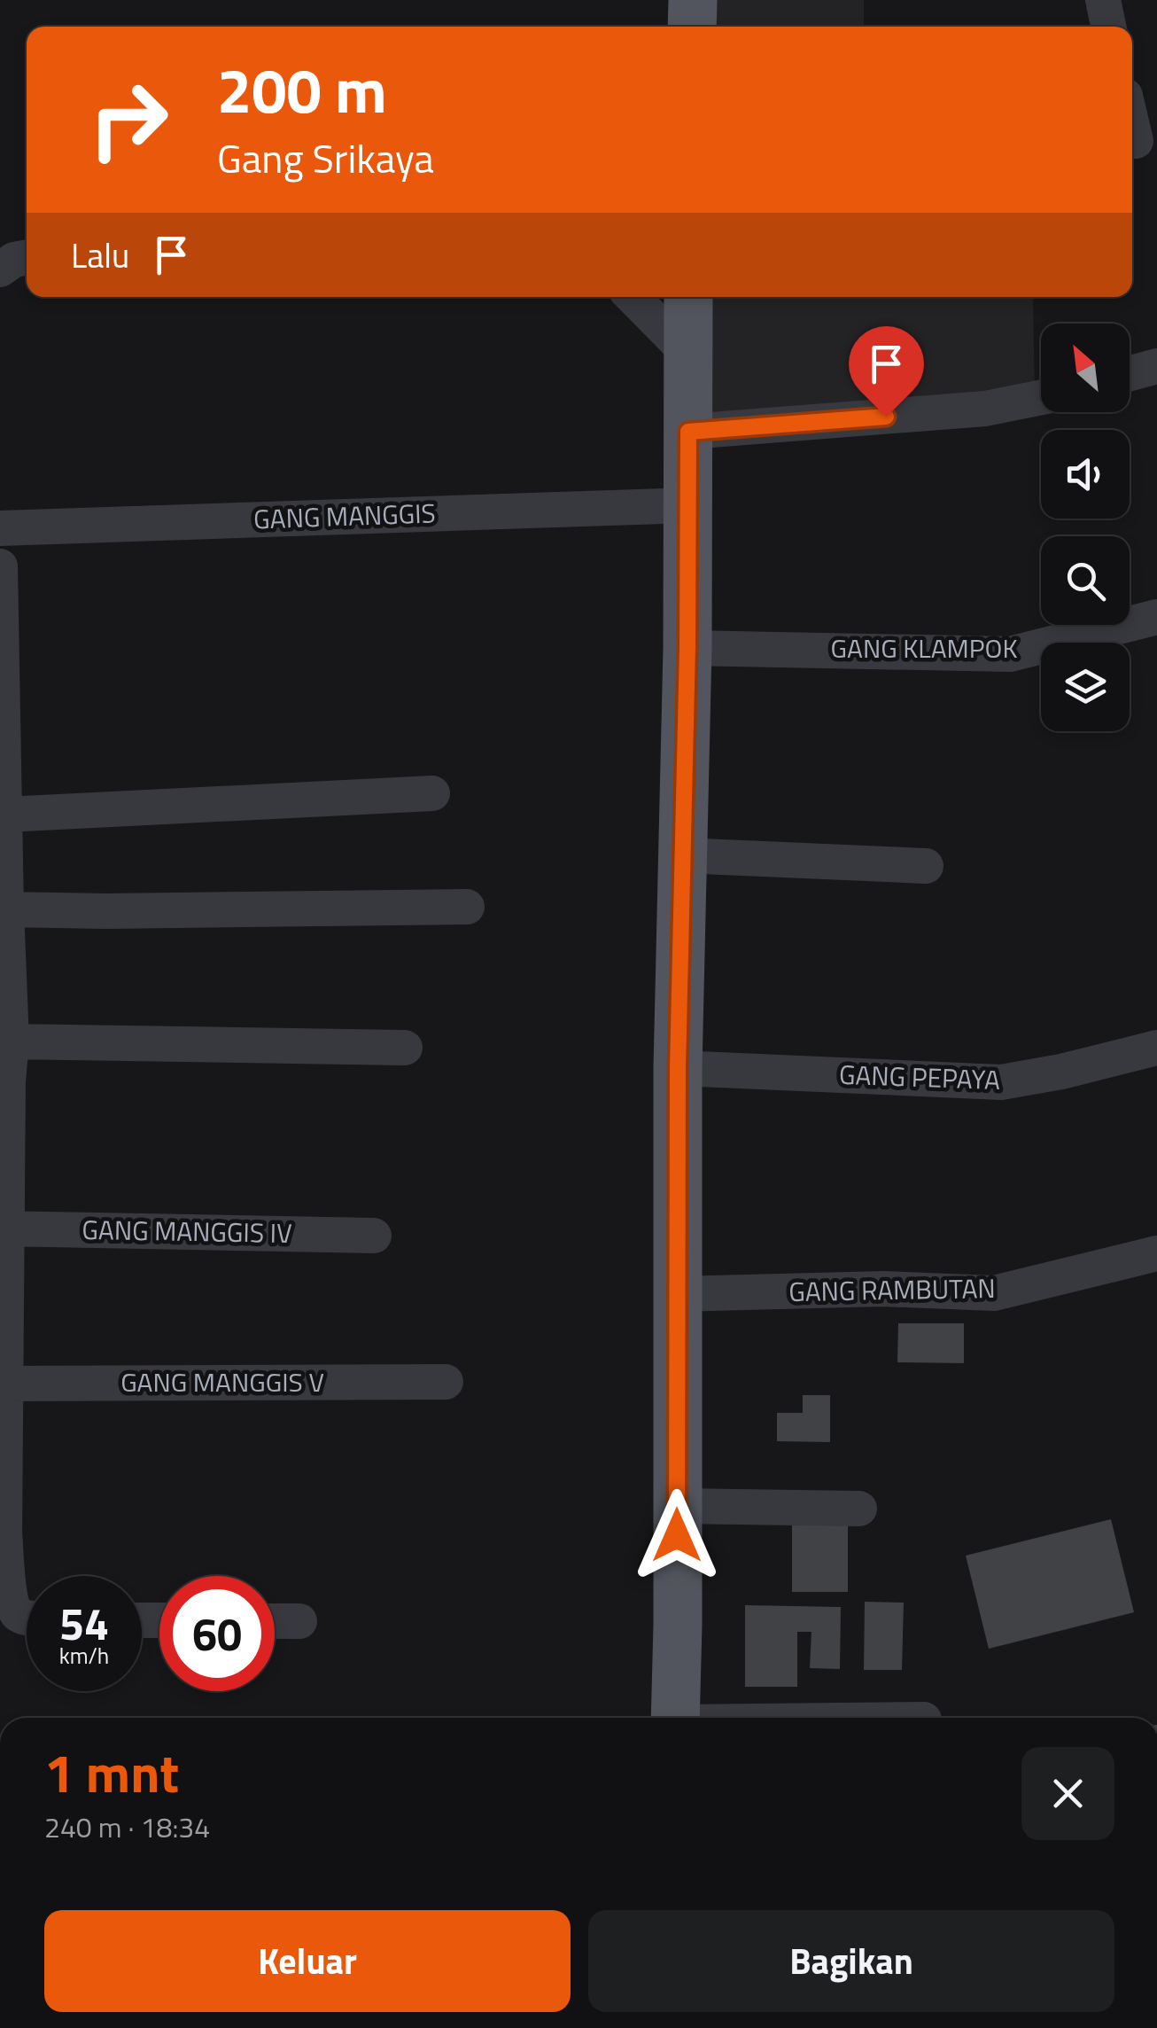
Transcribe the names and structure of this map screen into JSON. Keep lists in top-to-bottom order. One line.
{"streets":{"street":["GANG MANGGIS","GANG KLAMPOK","GANG PEPAYA","GANG MANGGIS IV","GANG RAMBUTAN","GANG MANGGIS V"]},"north":"top left","page":{"turn":["200 m","Gang Srikaya"],"then":"Lalu","speed":"54 km/h","limit":"60","heading":["1 mnt","240 m · 18:34"],"buttons":["Keluar","Bagikan"]}}
